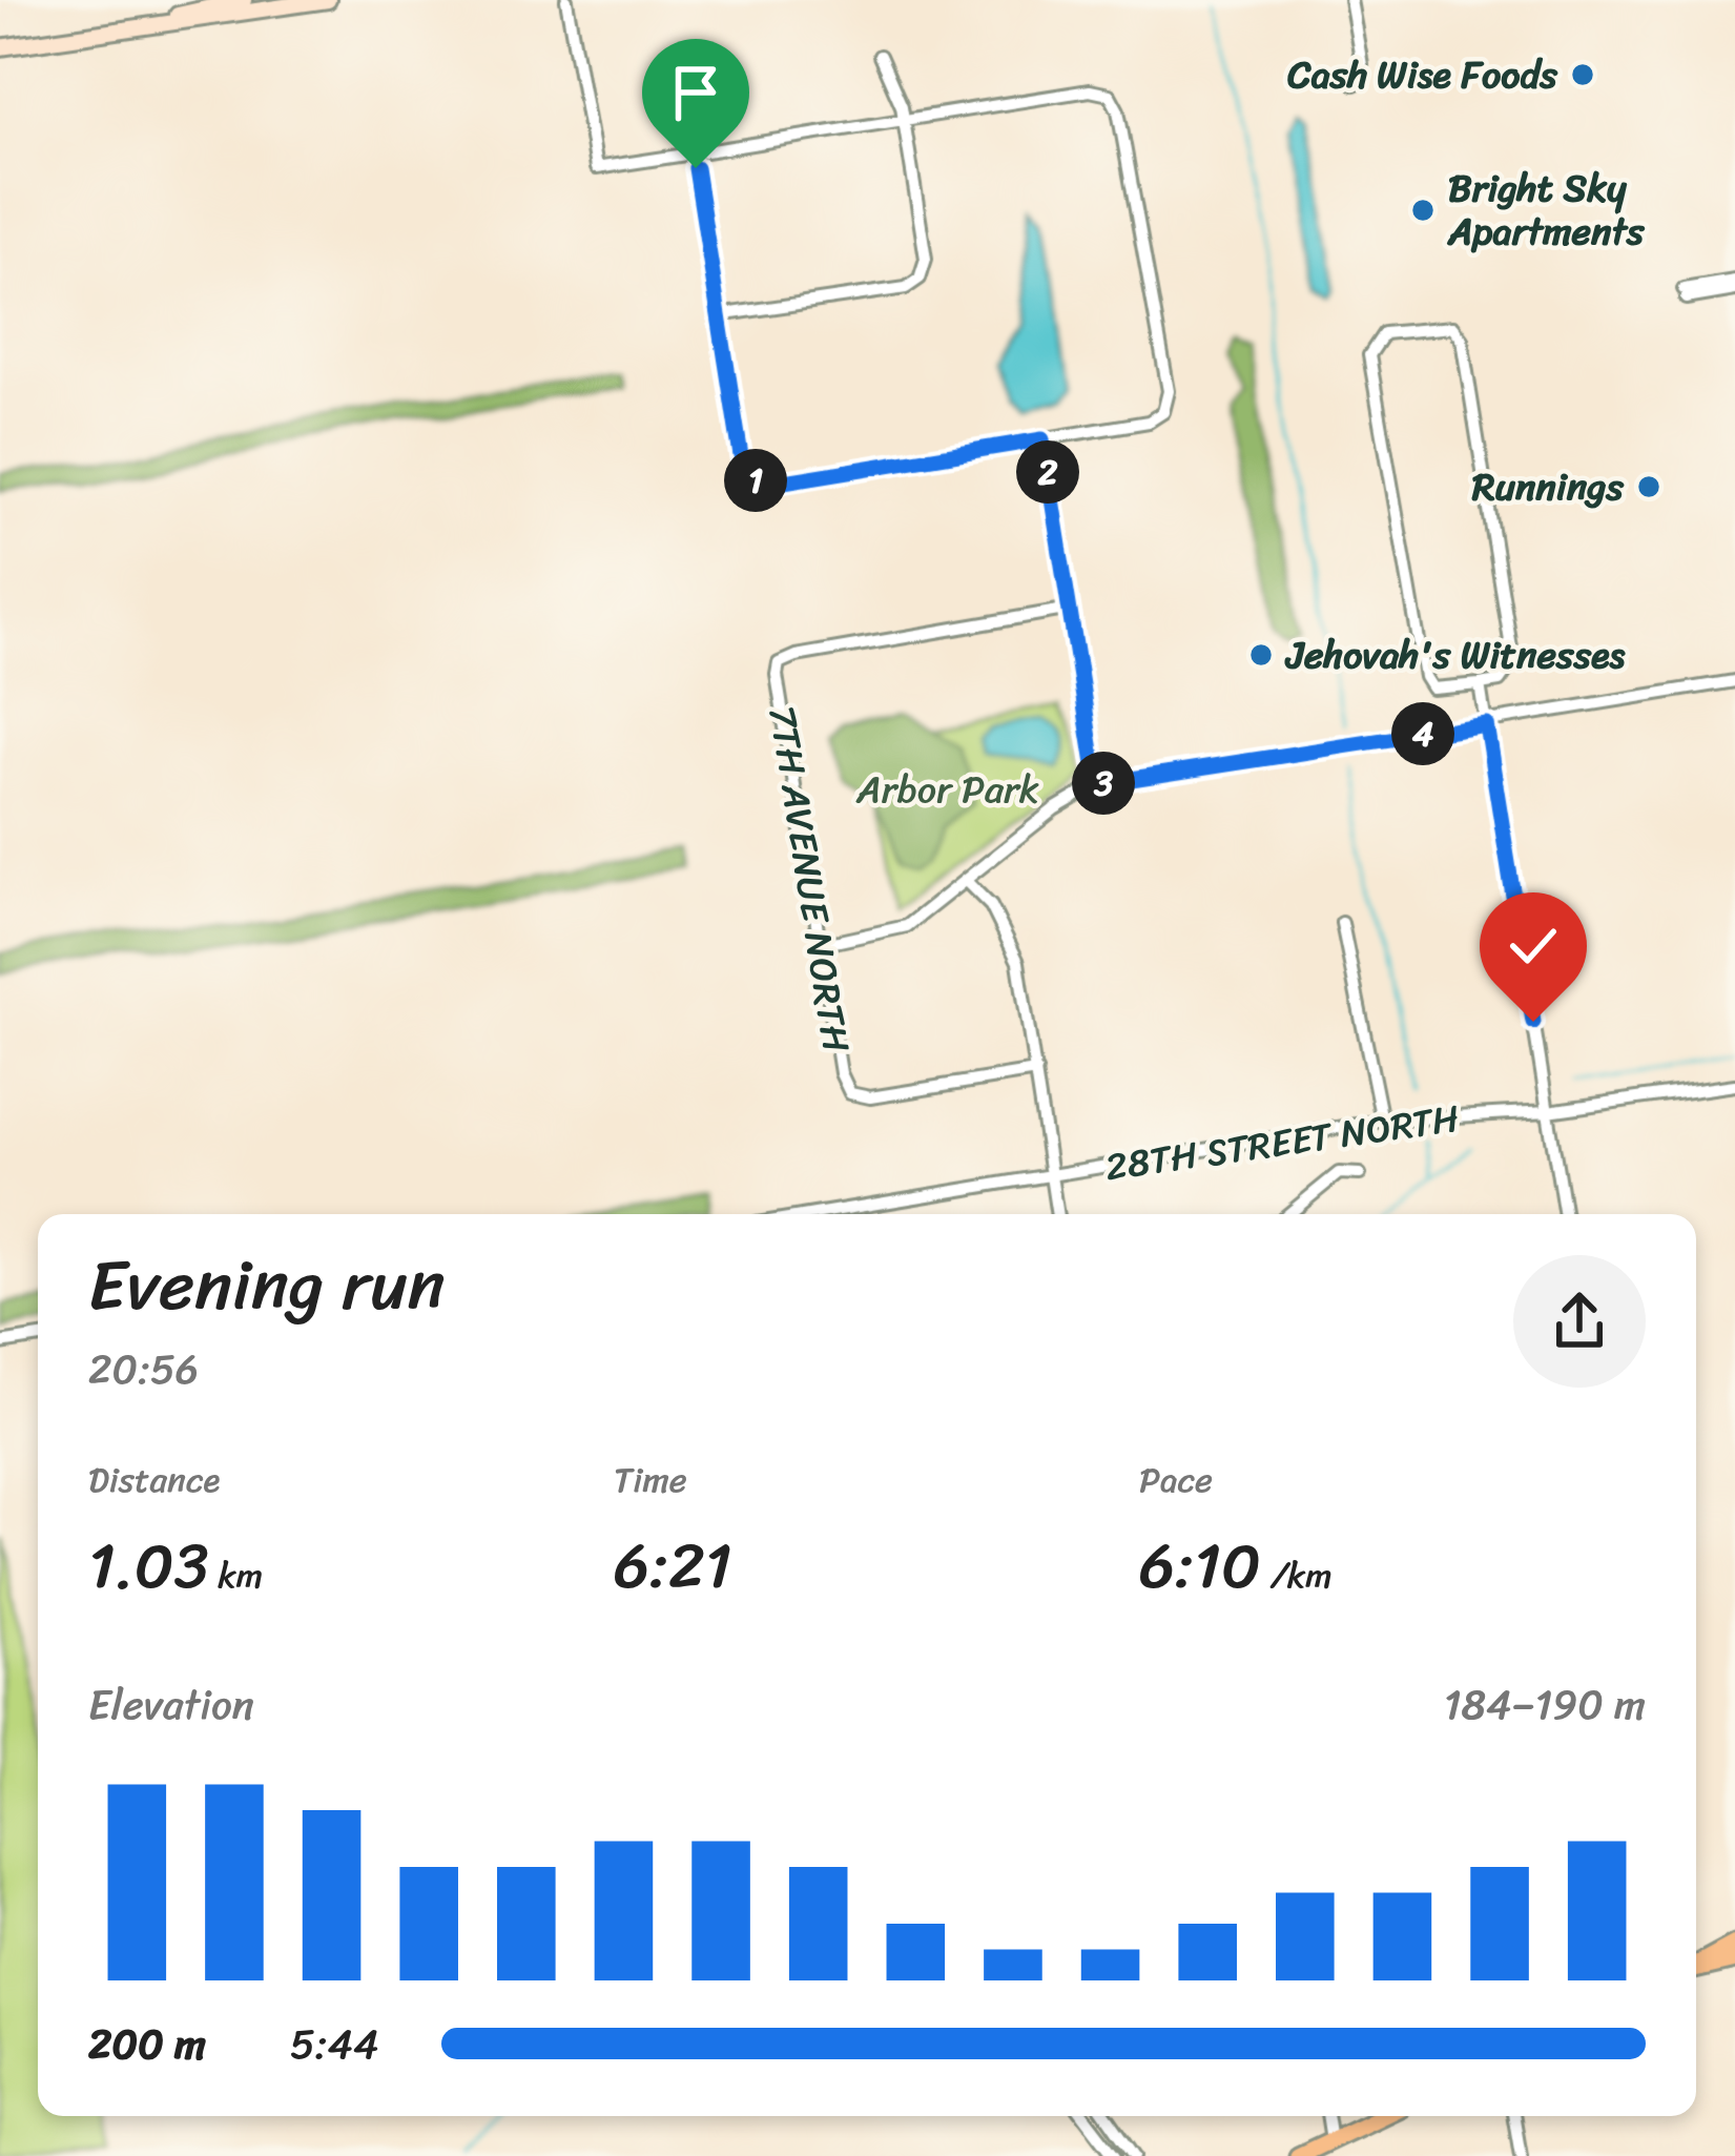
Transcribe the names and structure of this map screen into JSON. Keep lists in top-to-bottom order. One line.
{"streets":{"street":["7TH AVENUE NORTH","28TH STREET NORTH"]},"parks":["Arbor Park"],"places":["Cash Wise Foods","Bright Sky Apartments","Runnings","Jehovah's Witnesses"],"page":{"pins":["2","1","4","3"],"heading":["Evening run","20:56"],"stats":[["Distance","1.03 km"],["Time","6:21"],["Pace","6:10 /km"]],"chart":["Elevation","184–190 m"],"list":[{"name":"200 m","note":"5:44"}]}}
